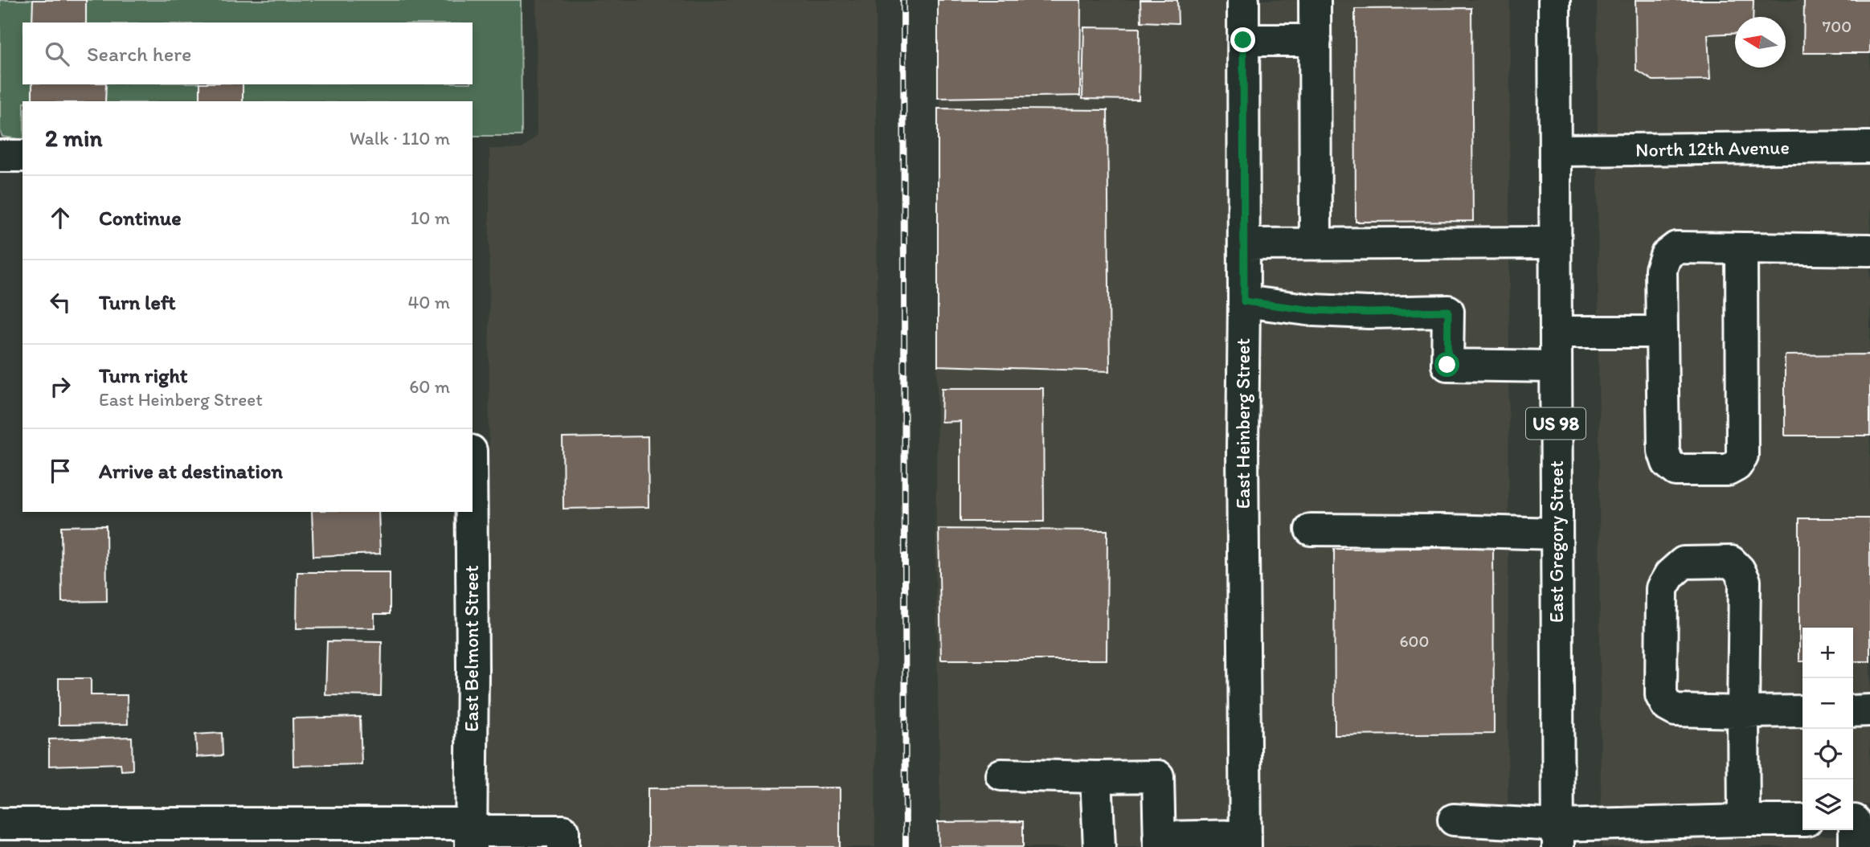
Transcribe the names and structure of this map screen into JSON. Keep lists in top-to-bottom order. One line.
{"streets":{"main road":["North 12th Avenue","East Heinberg Street","US 98","East Gregory Street","East Belmont Street"]},"crossings":[["North 12th Avenue","East Gregory Street"]],"house_numbers":["700","600"],"north":"left","page":{"search":"Search here","heading":["2 min","Walk · 110 m"],"list":[["Continue","10 m"],["Turn left","40 m"],["Turn right","East Heinberg Street","60 m"],"Arrive at destination"],"map_buttons":["+","−"]}}
